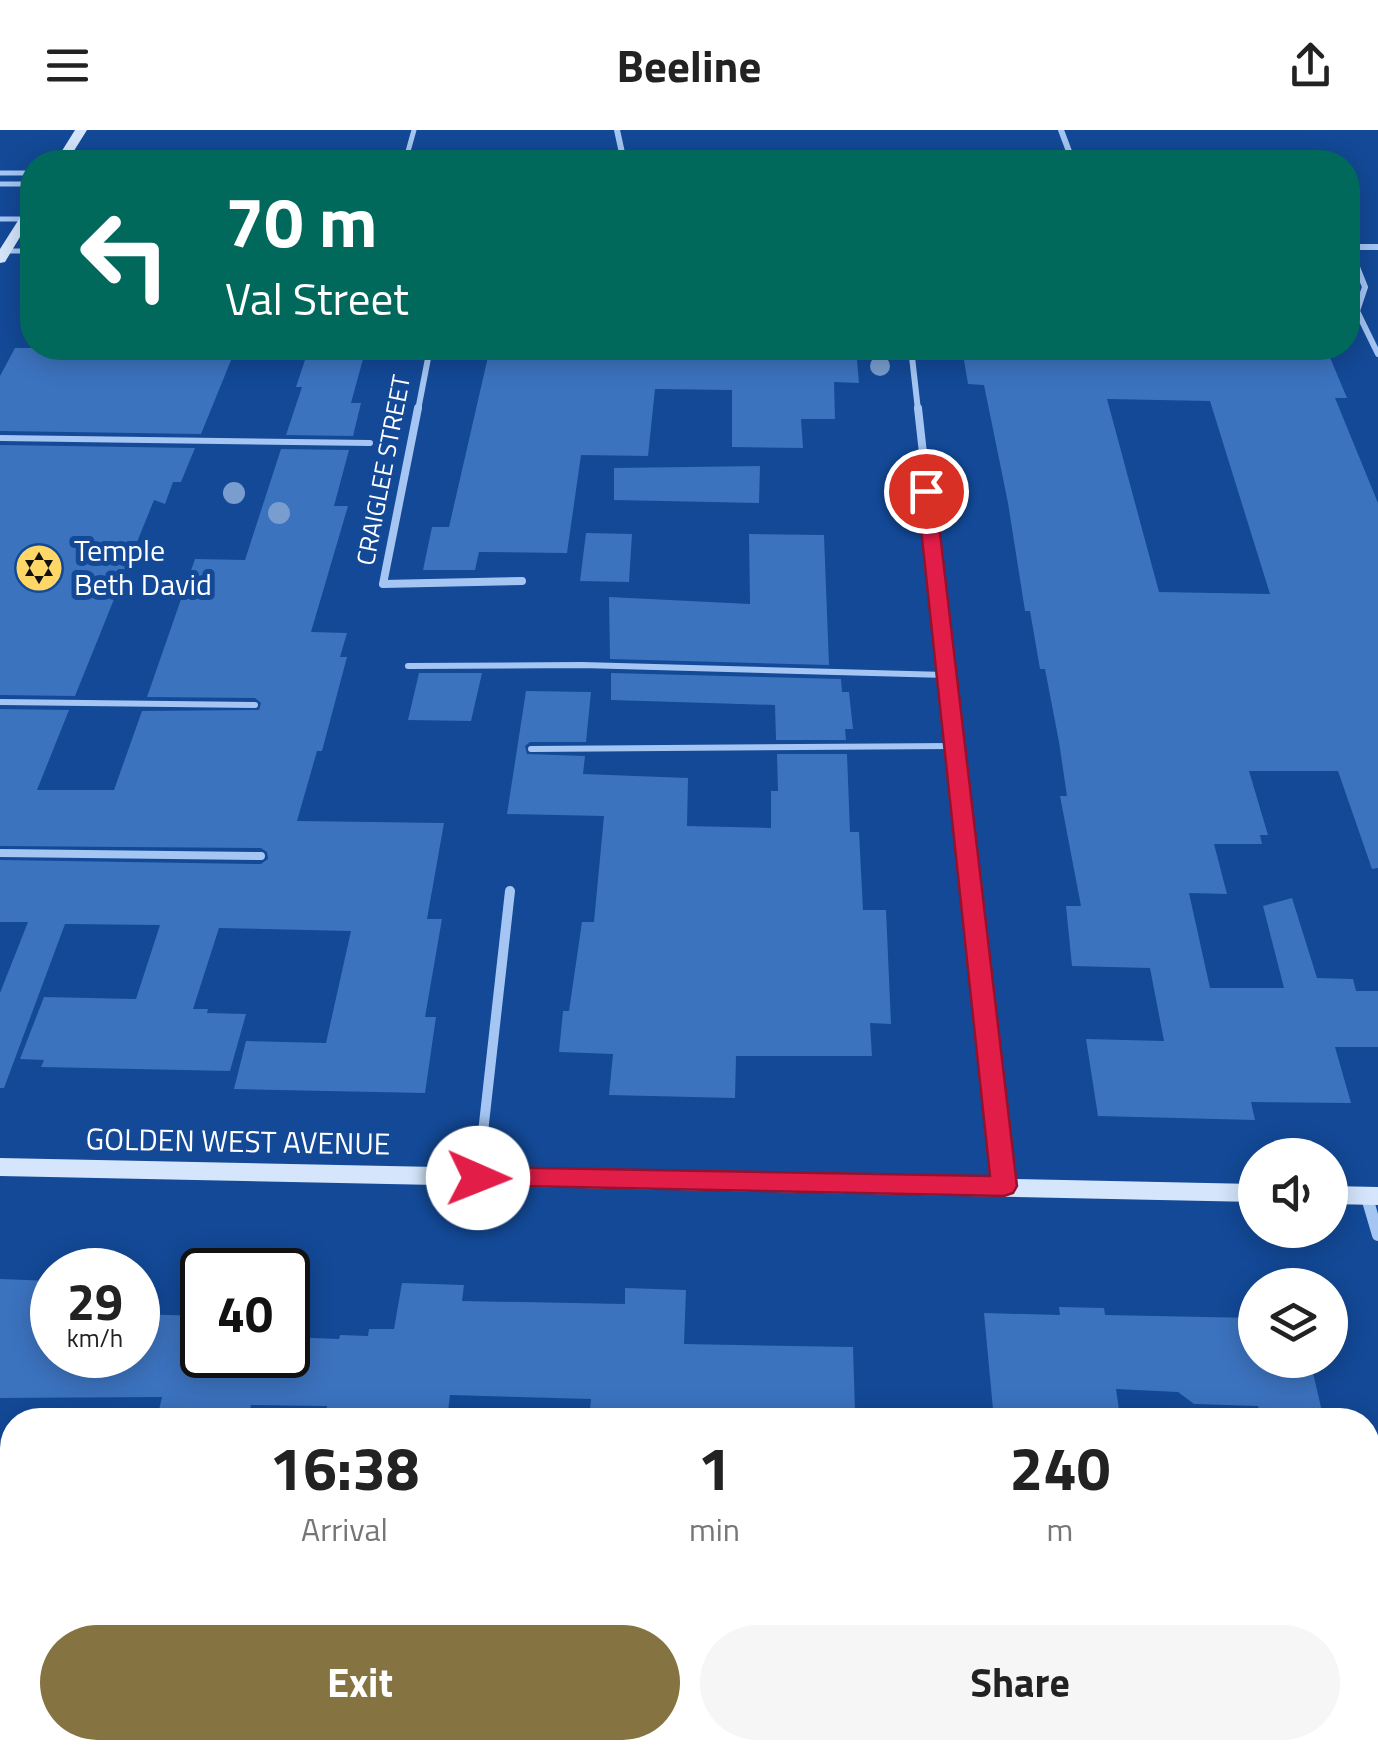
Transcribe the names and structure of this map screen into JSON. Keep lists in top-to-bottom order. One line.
{"streets":{"street":["CRAIGLEE STREET","GOLDEN WEST AVENUE"]},"places":{"synagogue":["Temple Beth David"]},"page":{"header":"Beeline","turn":["70 m","Val Street"],"speed":"29 km/h","limit":"40","eta":["16:38","Arrival","1","min","240","m"],"buttons":["Exit","Share"]}}
